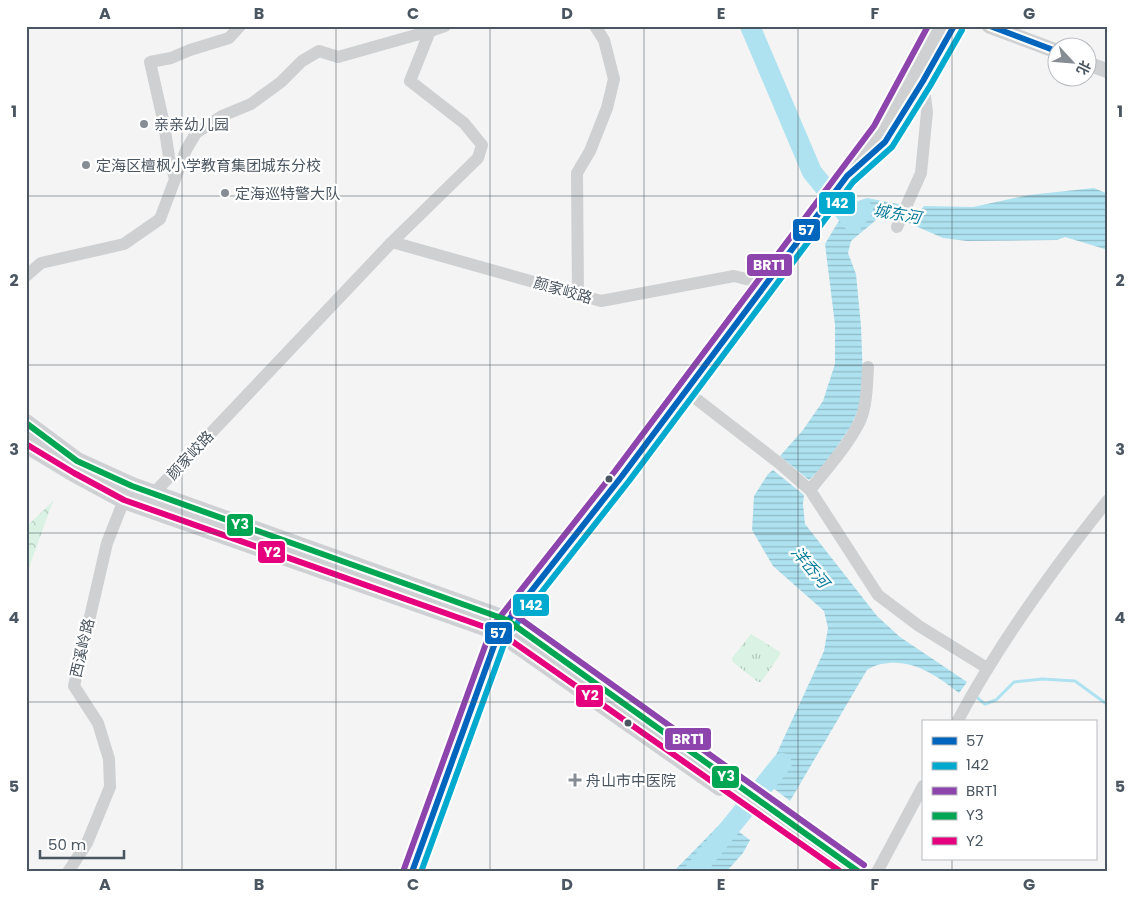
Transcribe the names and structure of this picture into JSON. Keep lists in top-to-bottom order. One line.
{"streets":{"street":["颜家峧路","西溪岭路"]},"water":["城东河","洋岙河"],"places":{"other":["亲亲幼儿园","定海区檀枫小学教育集团城东分校","定海巡特警大队"],"health":["舟山市中医院"]},"lines":["transit line 57","transit line BRT1","transit line 142","transit line Y3","transit line Y2"],"legend":["57","142","BRT1","Y3","Y2"],"scale_bar":"50 m","north":"bottom right","grid":{"columns":["A","B","C","D","E","F","G"],"rows":["1","2","3","4","5"]}}
